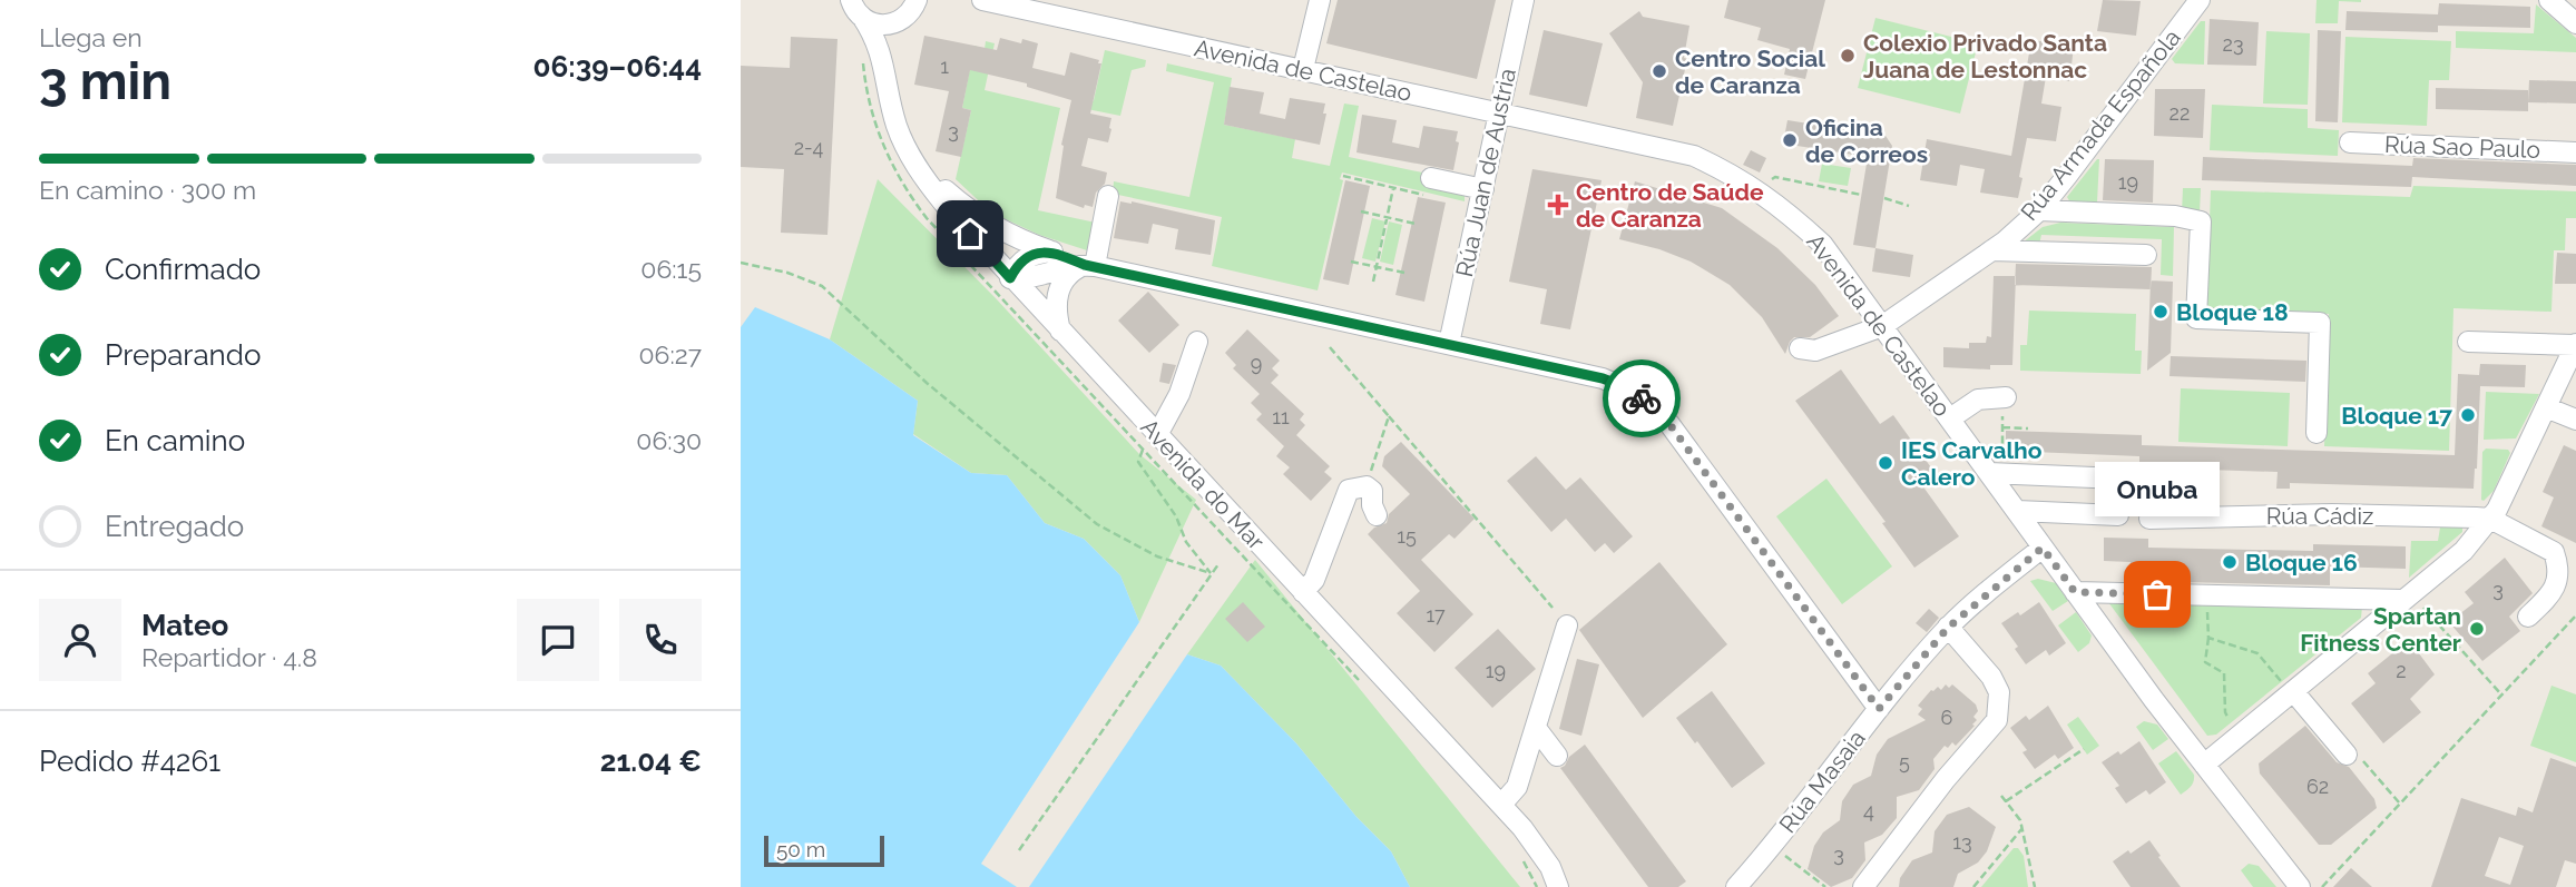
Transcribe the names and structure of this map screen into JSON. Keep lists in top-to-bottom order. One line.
{"streets":{"street":["Avenida de Castelao","Rúa Armada Española","Rúa Sao Paulo","Rúa Juan de Austria","Avenida do Mar","Rúa Cádiz","Rúa Masaia"]},"crossings":[["Avenida de Castelao","Rúa Armada Española"],["Avenida de Castelao","Rúa Juan de Austria"],["Avenida de Castelao","Rúa Masaia"]],"places":{"other":["Colexio Privado Santa Juana de Lestonnac","Centro Social de Caranza","Oficina de Correos","Bloque 18","Bloque 17","IES Carvalho Calero","Bloque 16","Onuba","Spartan Fitness Center"],"health":["Centro de Saúde de Caranza"]},"house_numbers":["23","1","22","3","2-4","19","9","11","15","3","17","19","2","6","5","62","4","13","3"],"scale_bar":"50 m","page":{"heading":["3 min","Llega en","06:39–06:44"],"panel":["Mateo","Repartidor · 4.8","Pedido #4261","21.04 €"],"bar":"En camino · 300 m","list":[["Confirmado","06:15"],["Preparando","06:27"],["En camino","06:30"],"Entregado"],"bubble":"Onuba","scale":"50 m"}}
